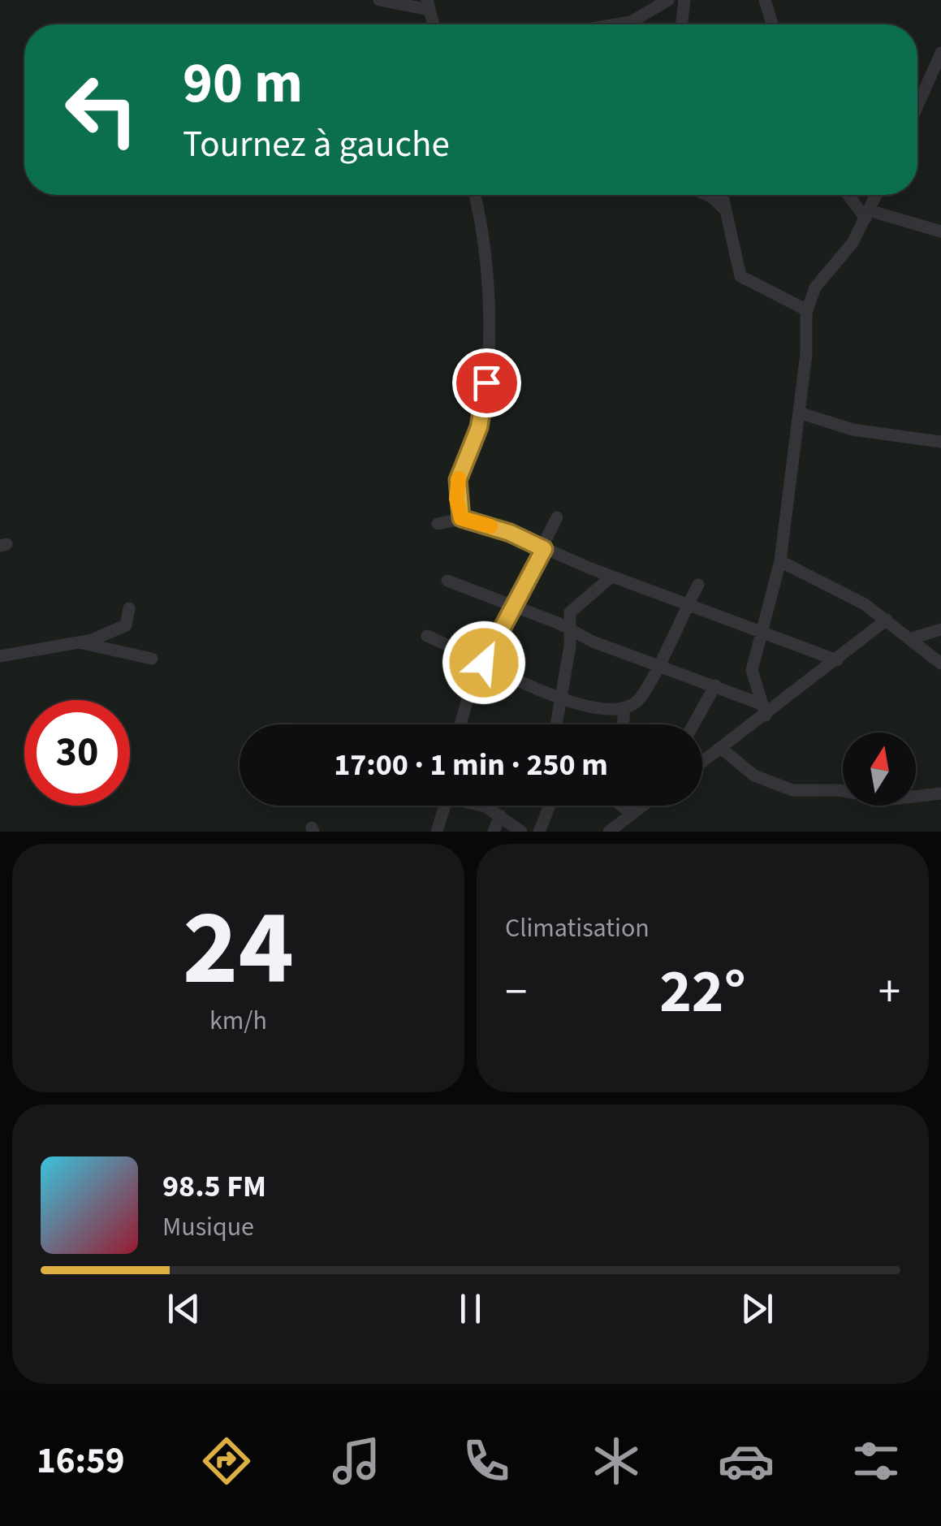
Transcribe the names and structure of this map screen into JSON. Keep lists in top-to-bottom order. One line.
{"north":"top","page":{"turn":["90 m","Tournez à gauche"],"limit":"30","trip":"17:00 · 1 min · 250 m","tile":[["24","km/h"],"Climatisation"],"heat":["−","22°","+"],"song":["98.5 FM","Musique"],"tabs":"16:59"}}
